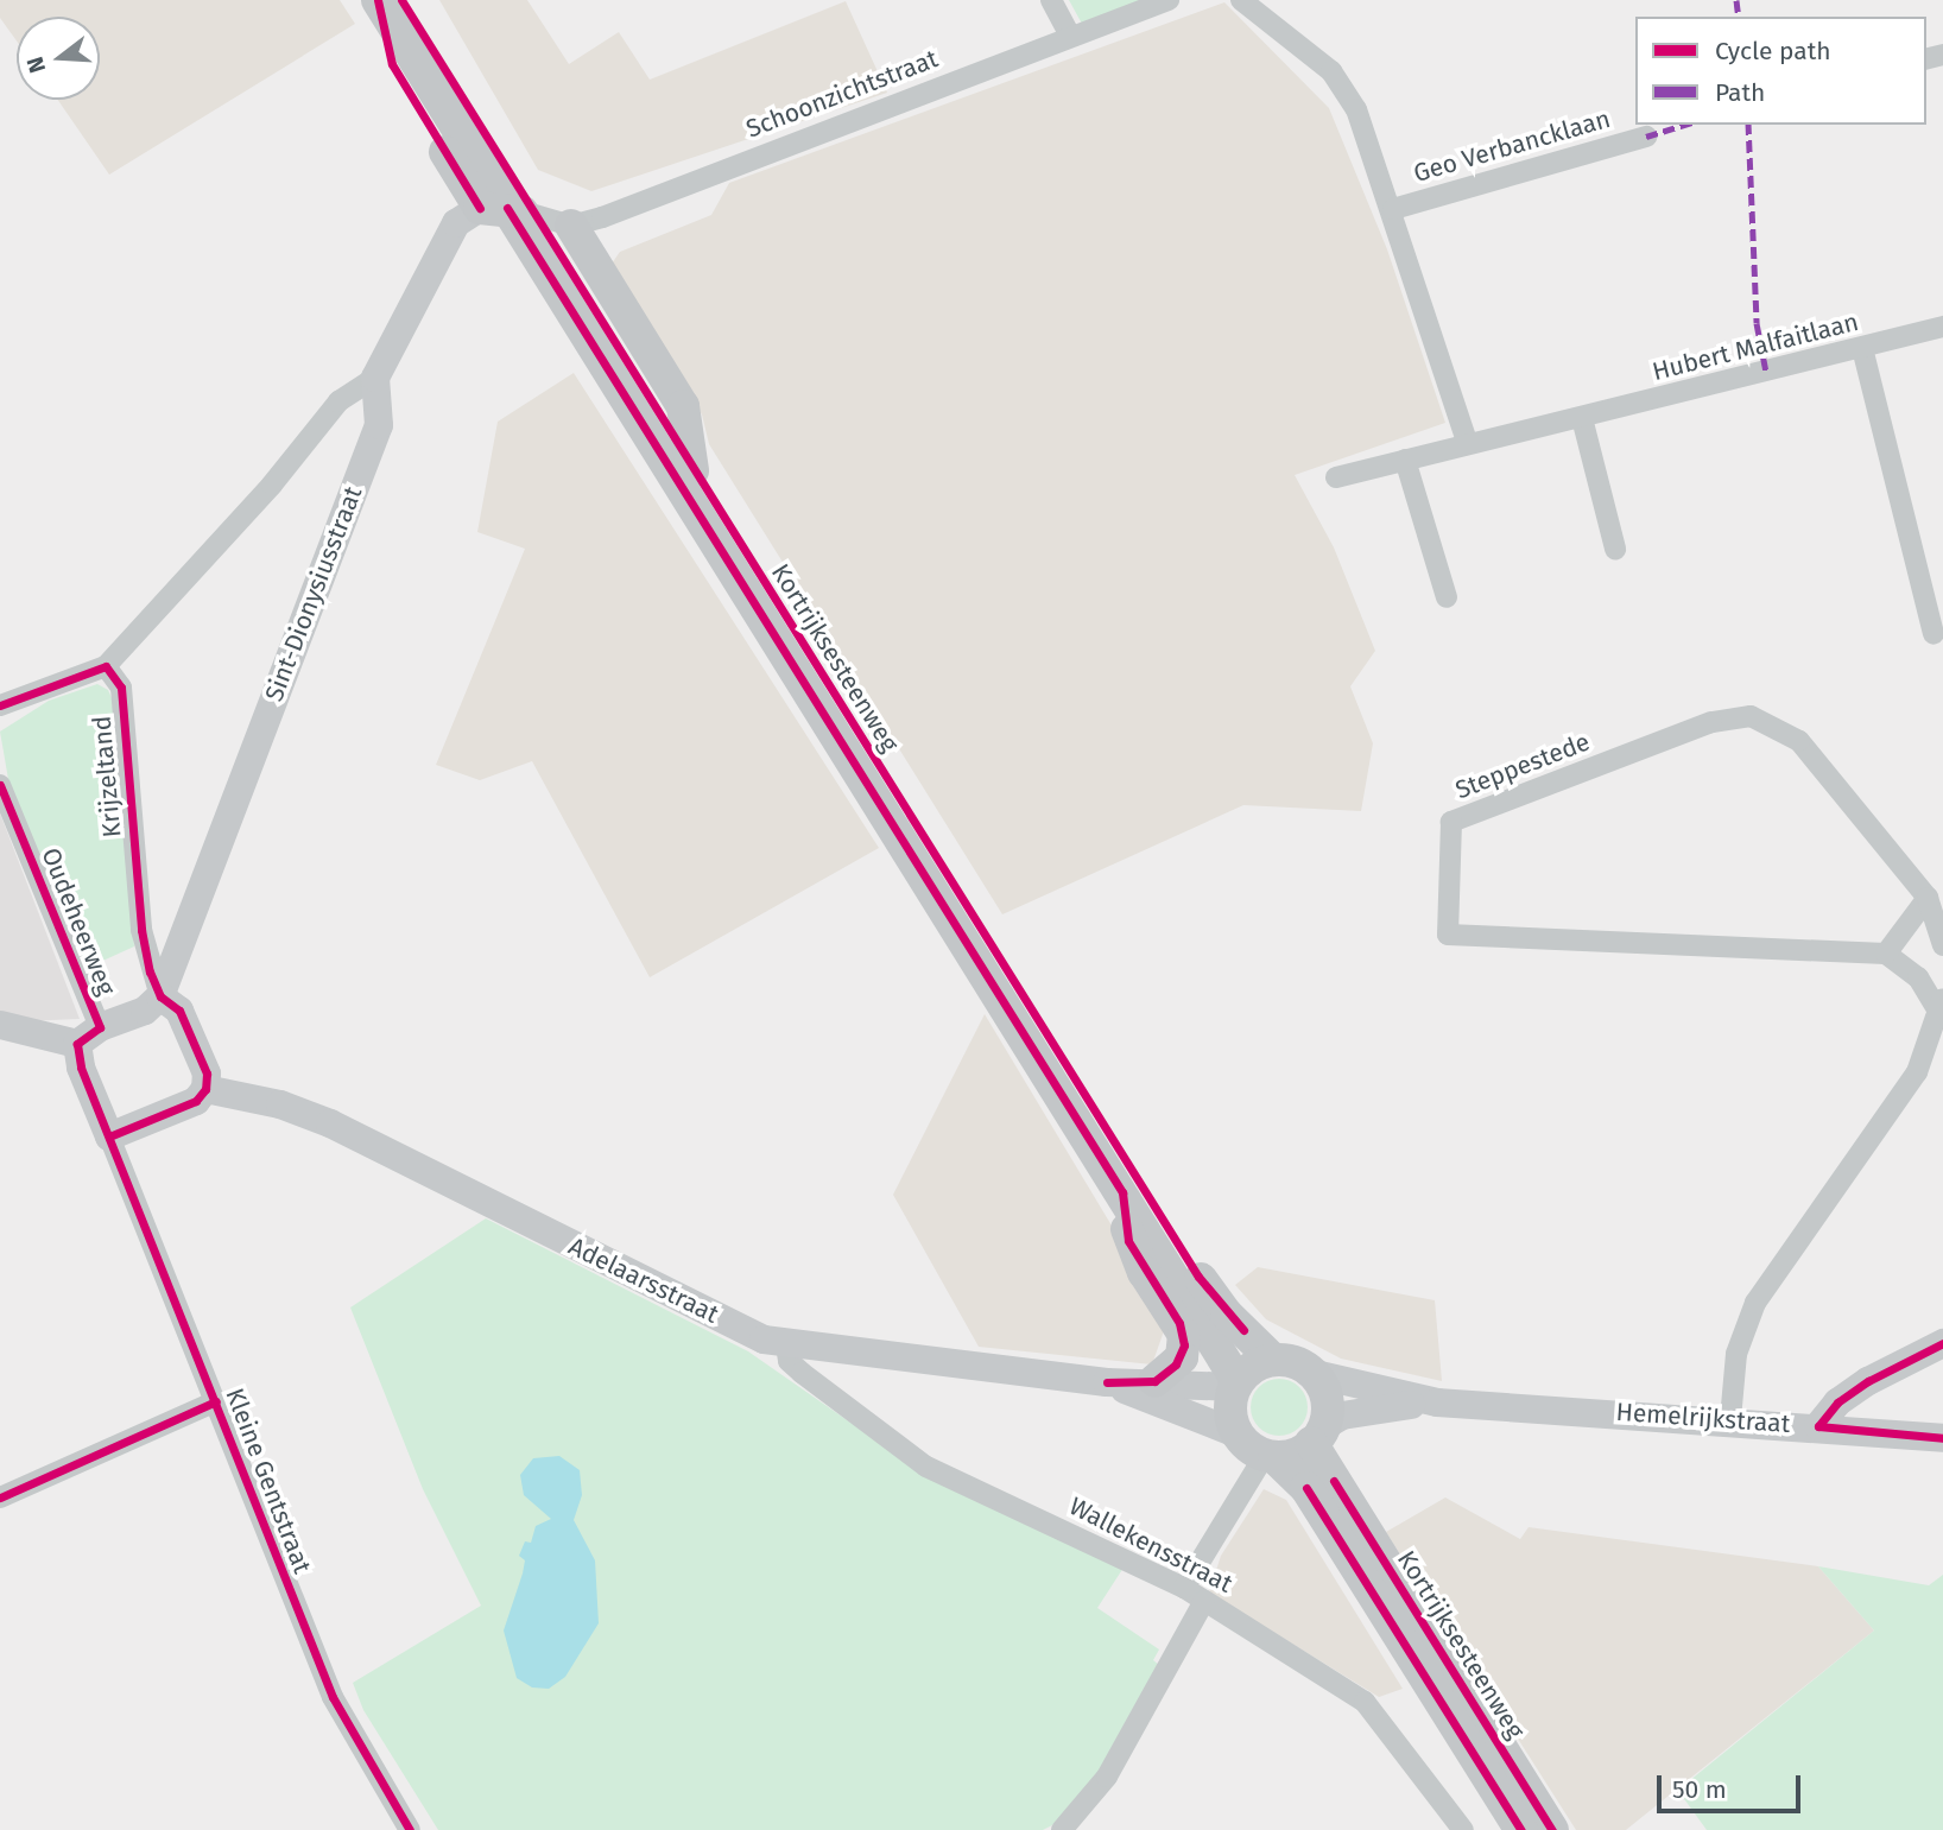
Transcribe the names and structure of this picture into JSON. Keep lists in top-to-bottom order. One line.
{"streets":{"main road":["Kortrijksesteenweg"],"street":["Schoonzichtstraat","Geo Verbancklaan","Hubert Malfaitlaan","Sint-Dionysiusstraat","Steppestede","Krijzeltand","Oudeheerweg","Adelaarsstraat","Hemelrijkstraat","Kleine Gentstraat","Wallekensstraat"]},"crossings":[["Geo Verbancklaan","Hubert Malfaitlaan"],["Sint-Dionysiusstraat","Krijzeltand"],["Kortrijksesteenweg","Adelaarsstraat"],["Kortrijksesteenweg","Hemelrijkstraat"],["Adelaarsstraat","Hemelrijkstraat"],["Adelaarsstraat","Wallekensstraat"]],"legend":["Cycle path","Path"],"scale_bar":"50 m","north":"left"}
